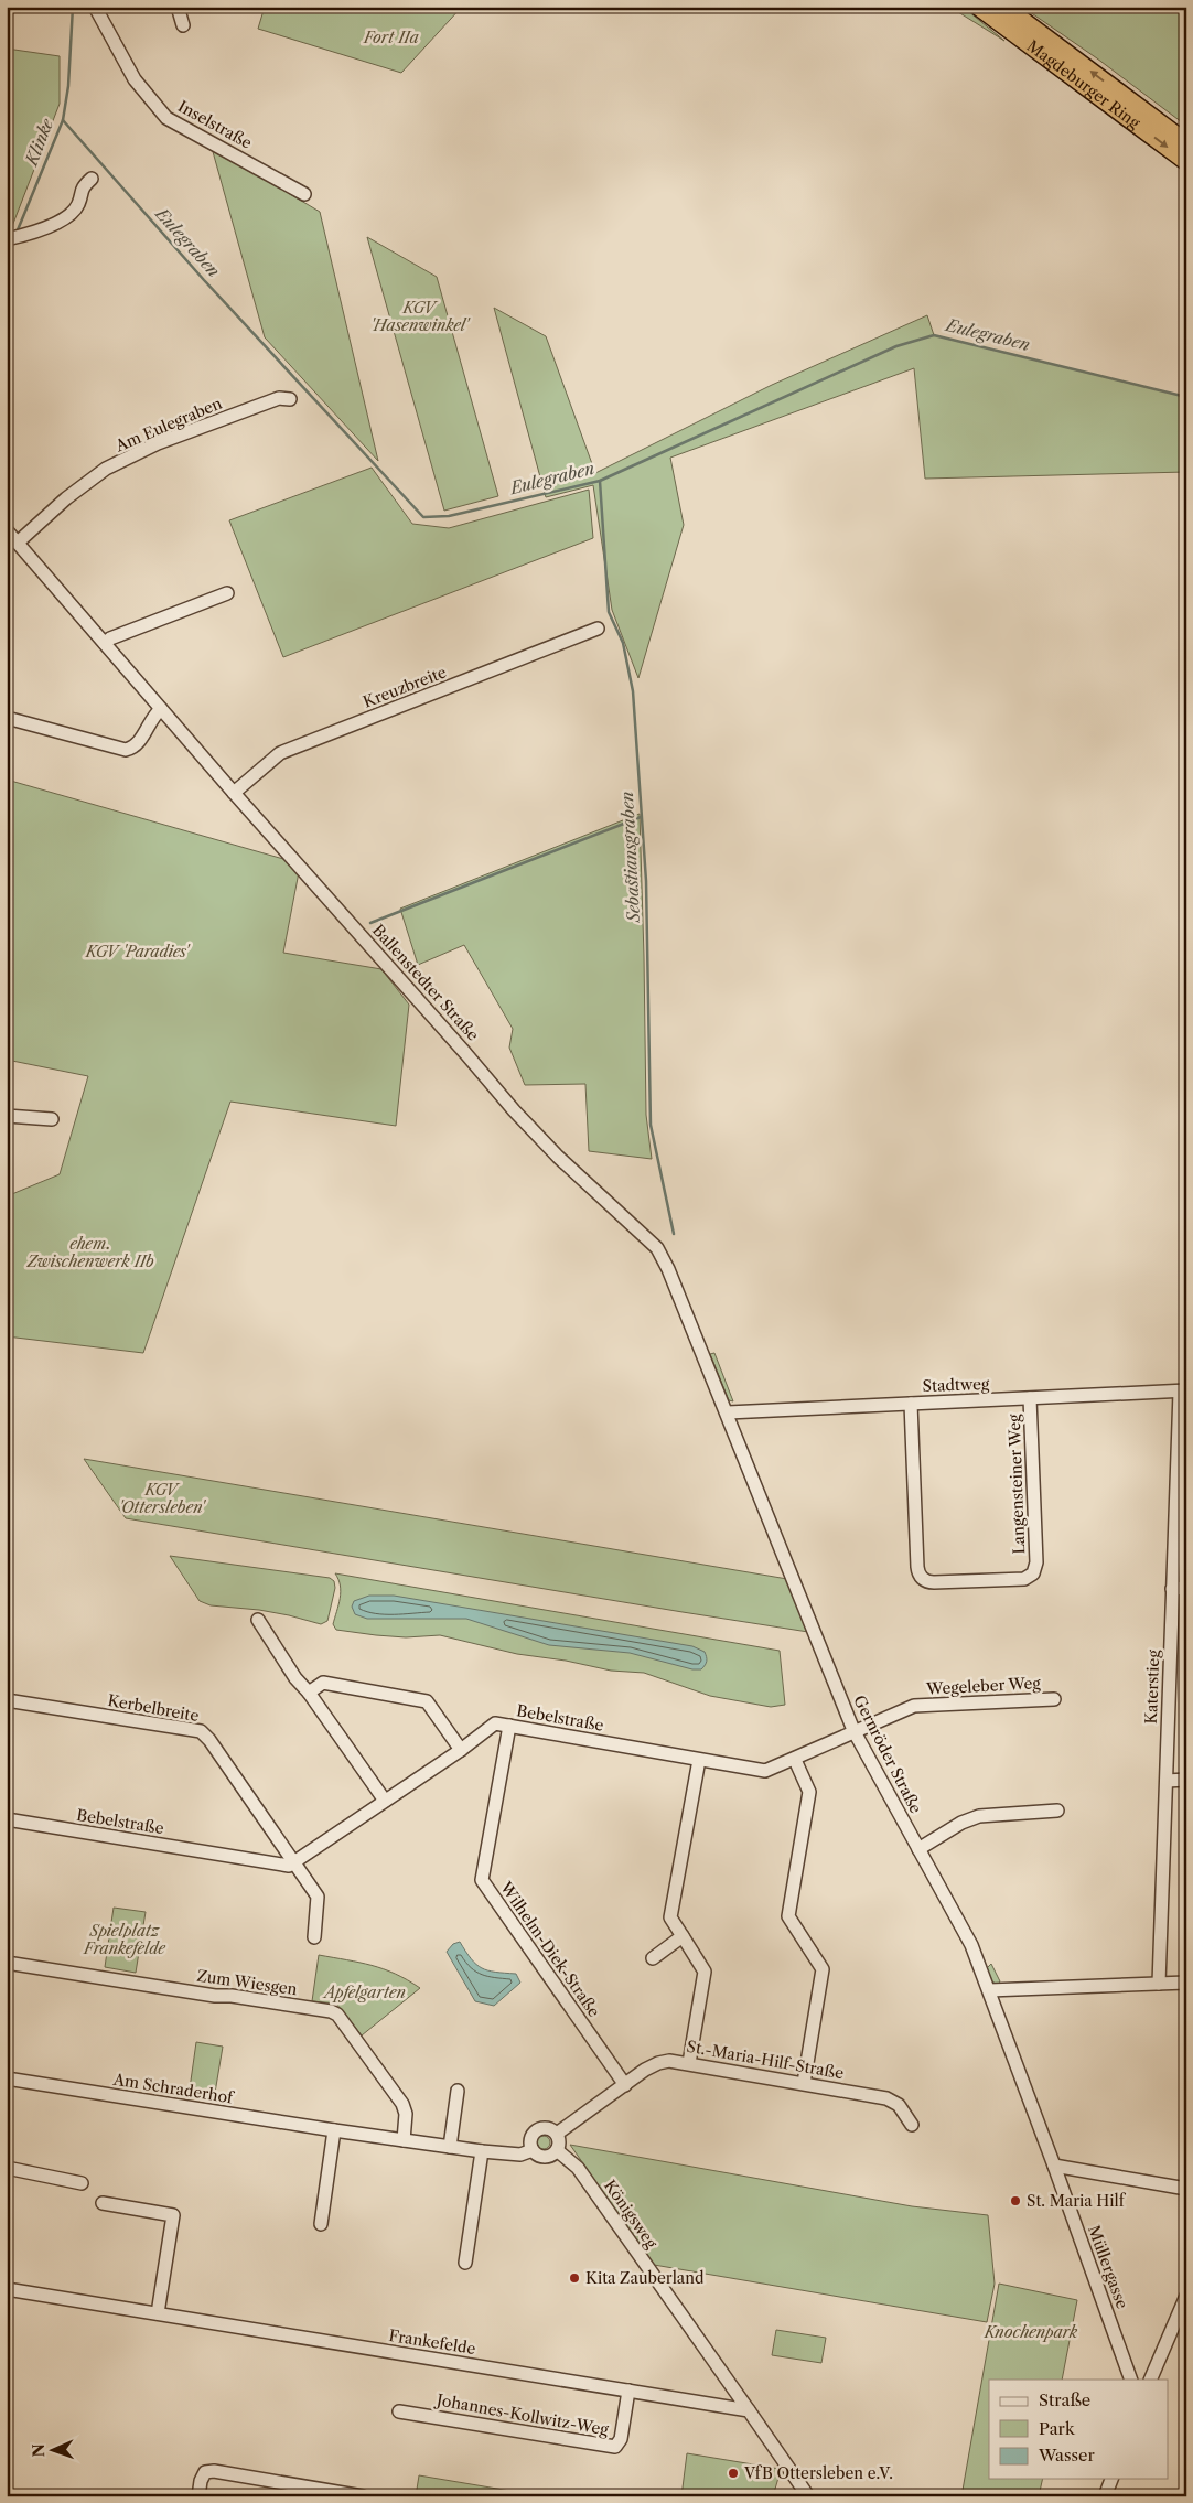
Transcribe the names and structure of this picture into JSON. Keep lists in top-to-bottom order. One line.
{"streets":{"highway":["Magdeburger Ring"],"street":["Inselstraße","Am Eulegraben","Kreuzbreite","Ballenstedter Straße","Stadtweg","Langensteiner Weg","Wegeleber Weg","Katerstieg","Kerbelbreite","Bebelstraße","Gernröder Straße","Wilhelm-Diek-Straße","Zum Wiesgen","St.-Maria-Hilf-Straße","Am Schraderhof","Königsweg","Müllergasse","Frankefelde","Johannes-Kollwitz-Weg"]},"crossings":[["Am Eulegraben","Ballenstedter Straße"],["Kreuzbreite","Ballenstedter Straße"],["Ballenstedter Straße","Gernröder Straße"],["Stadtweg","Langensteiner Weg"],["Stadtweg","Katerstieg"],["Stadtweg","Gernröder Straße"],["Wegeleber Weg","Bebelstraße"],["Wegeleber Weg","Gernröder Straße"],["Kerbelbreite","Bebelstraße"],["Bebelstraße","Gernröder Straße"],["Bebelstraße","Wilhelm-Diek-Straße"],["Gernröder Straße","Müllergasse"],["Wilhelm-Diek-Straße","St.-Maria-Hilf-Straße"],["Zum Wiesgen","Am Schraderhof"],["St.-Maria-Hilf-Straße","Am Schraderhof"],["St.-Maria-Hilf-Straße","Königsweg"],["Am Schraderhof","Königsweg"],["Königsweg","Frankefelde"],["Frankefelde","Johannes-Kollwitz-Weg"]],"water":["Klinke","Eulegraben","Sebastiansgraben"],"parks":["Fort IIa","KGV 'Hasenwinkel'","KGV 'Paradies'","ehem. Zwischenwerk IIb","KGV 'Ottersleben'","Spielplatz Frankefelde","Apfelgarten","Knochenpark"],"places":["St. Maria Hilf","Kita Zauberland","VfB Ottersleben e.V."],"legend":["Straße","Park","Wasser"],"north":"left"}
